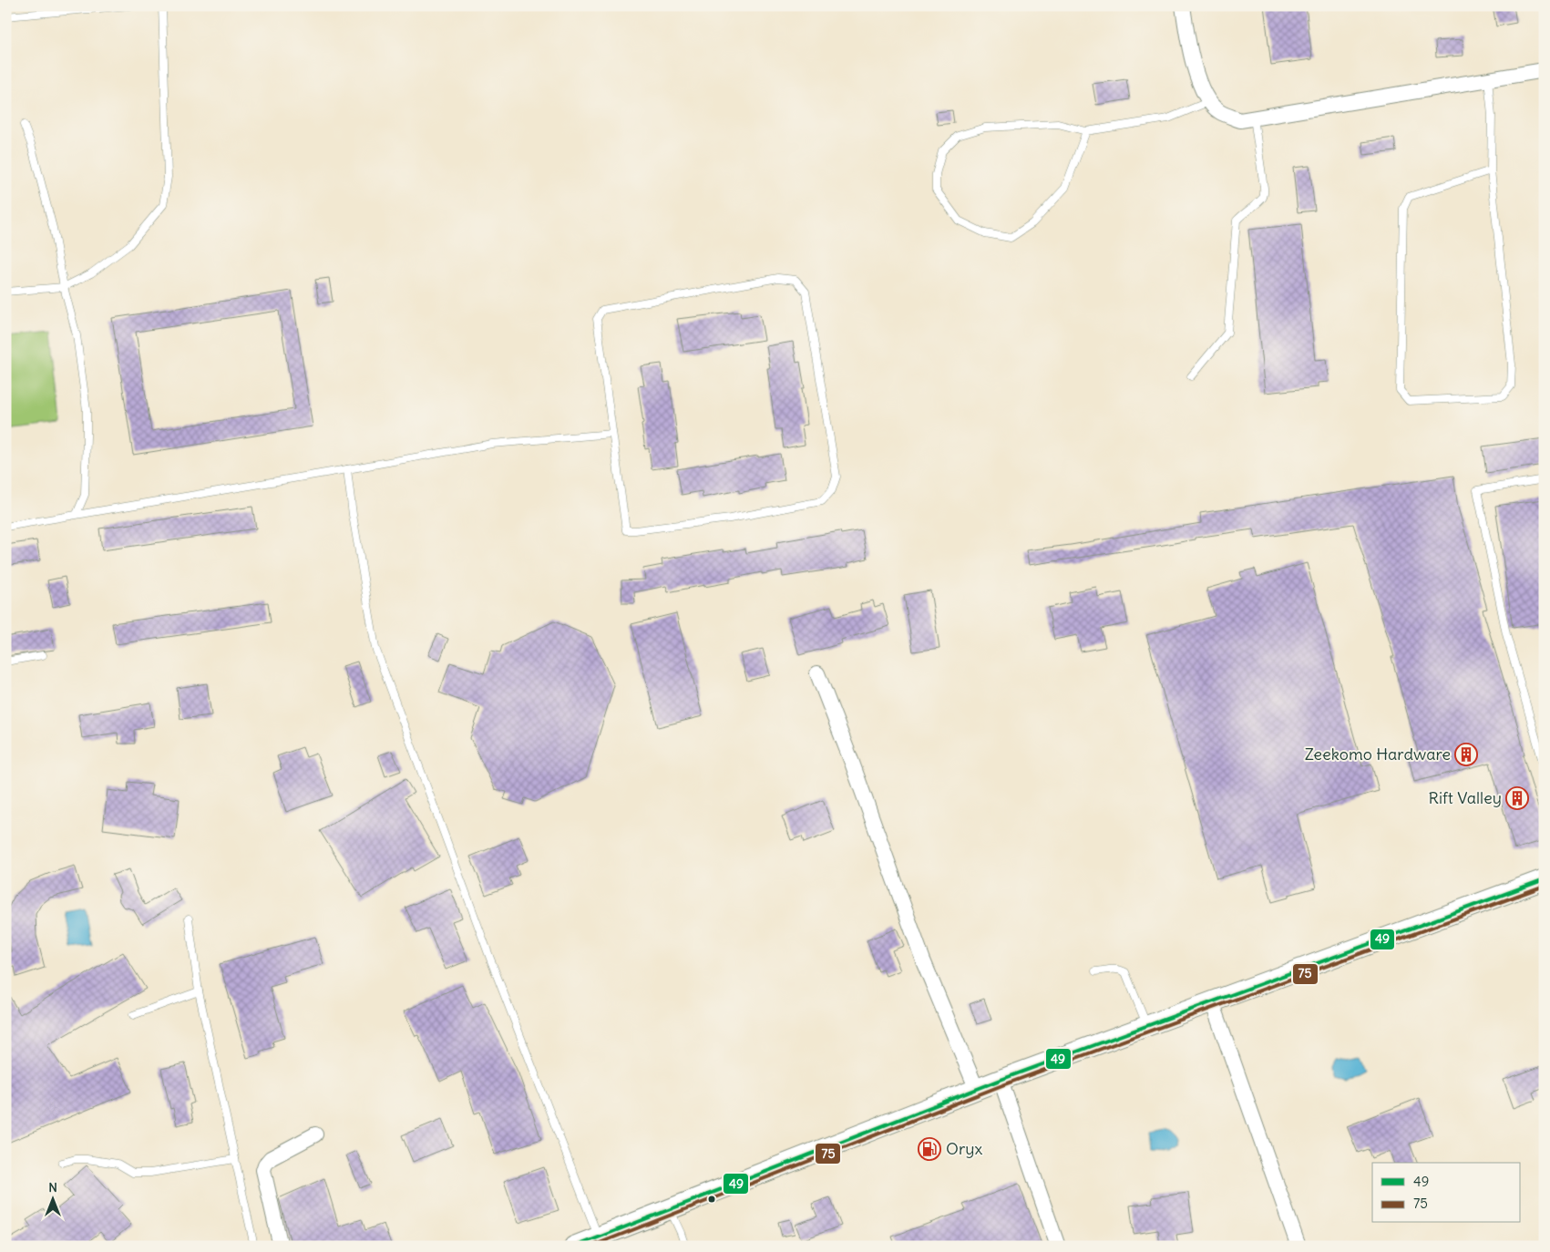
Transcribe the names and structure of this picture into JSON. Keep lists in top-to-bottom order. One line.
{"places":{"building":["Zeekomo Hardware","Rift Valley"],"fuel station":["Oryx"]},"lines":["transit line 49","transit line 75"],"legend":["49","75"],"north":"top"}
